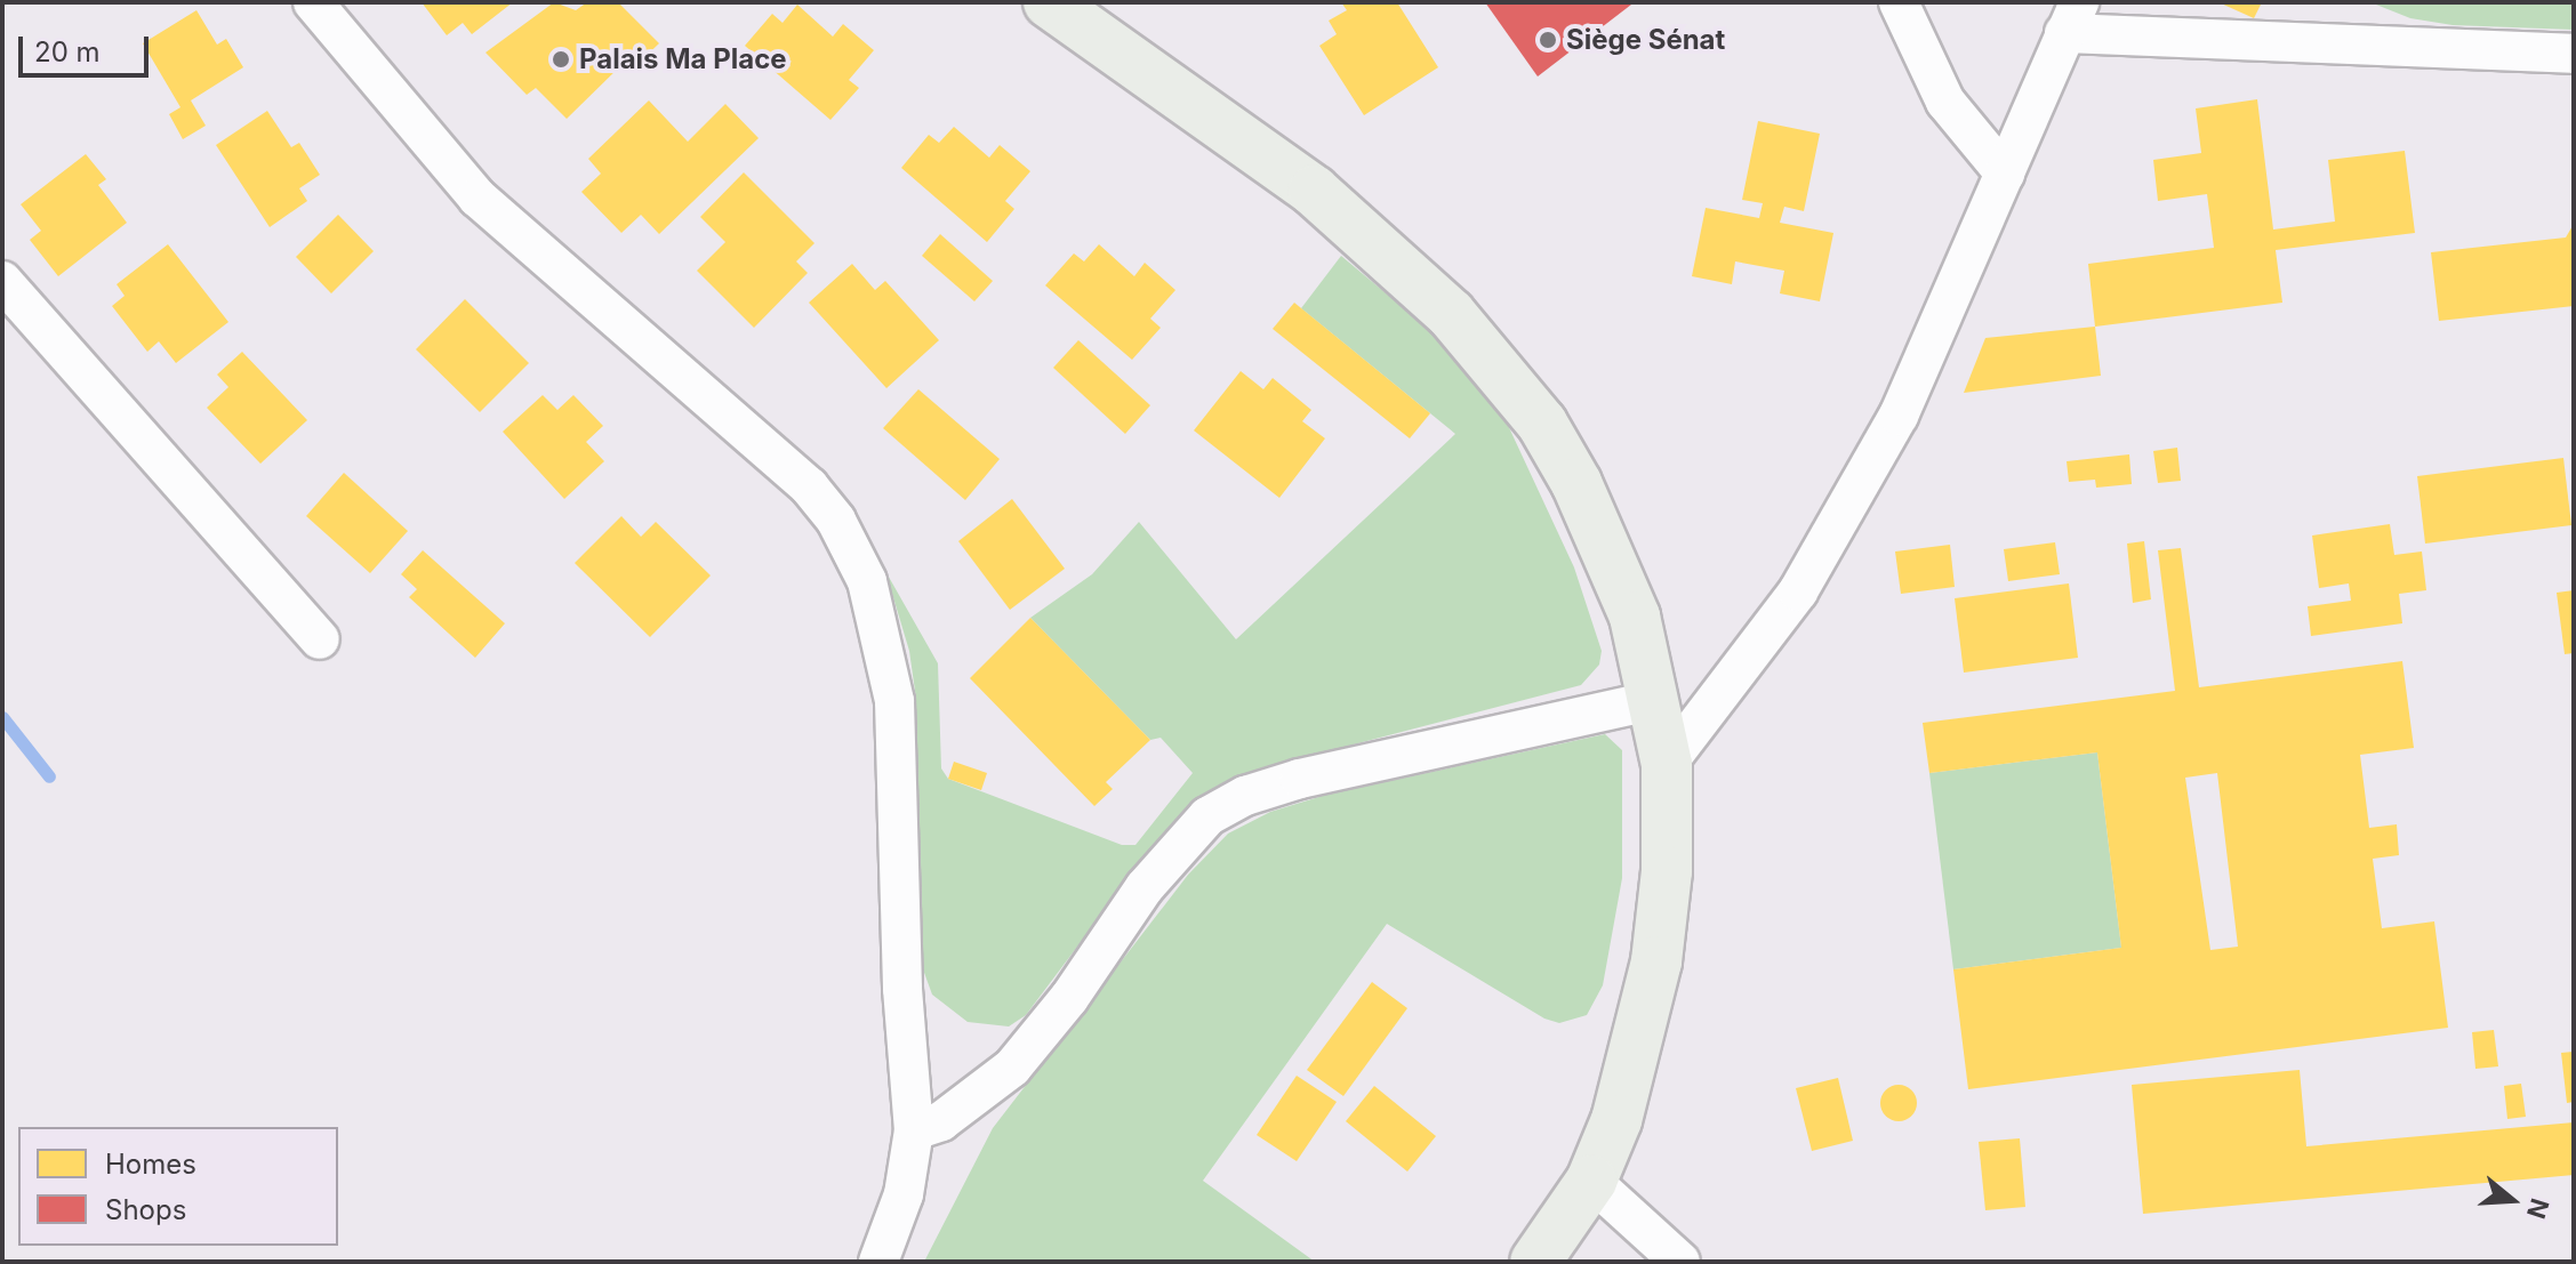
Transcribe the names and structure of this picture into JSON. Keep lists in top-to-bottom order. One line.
{"places":["Siège Sénat","Palais Ma Place"],"legend":["Homes","Shops"],"scale_bar":"20 m","north":"right"}
